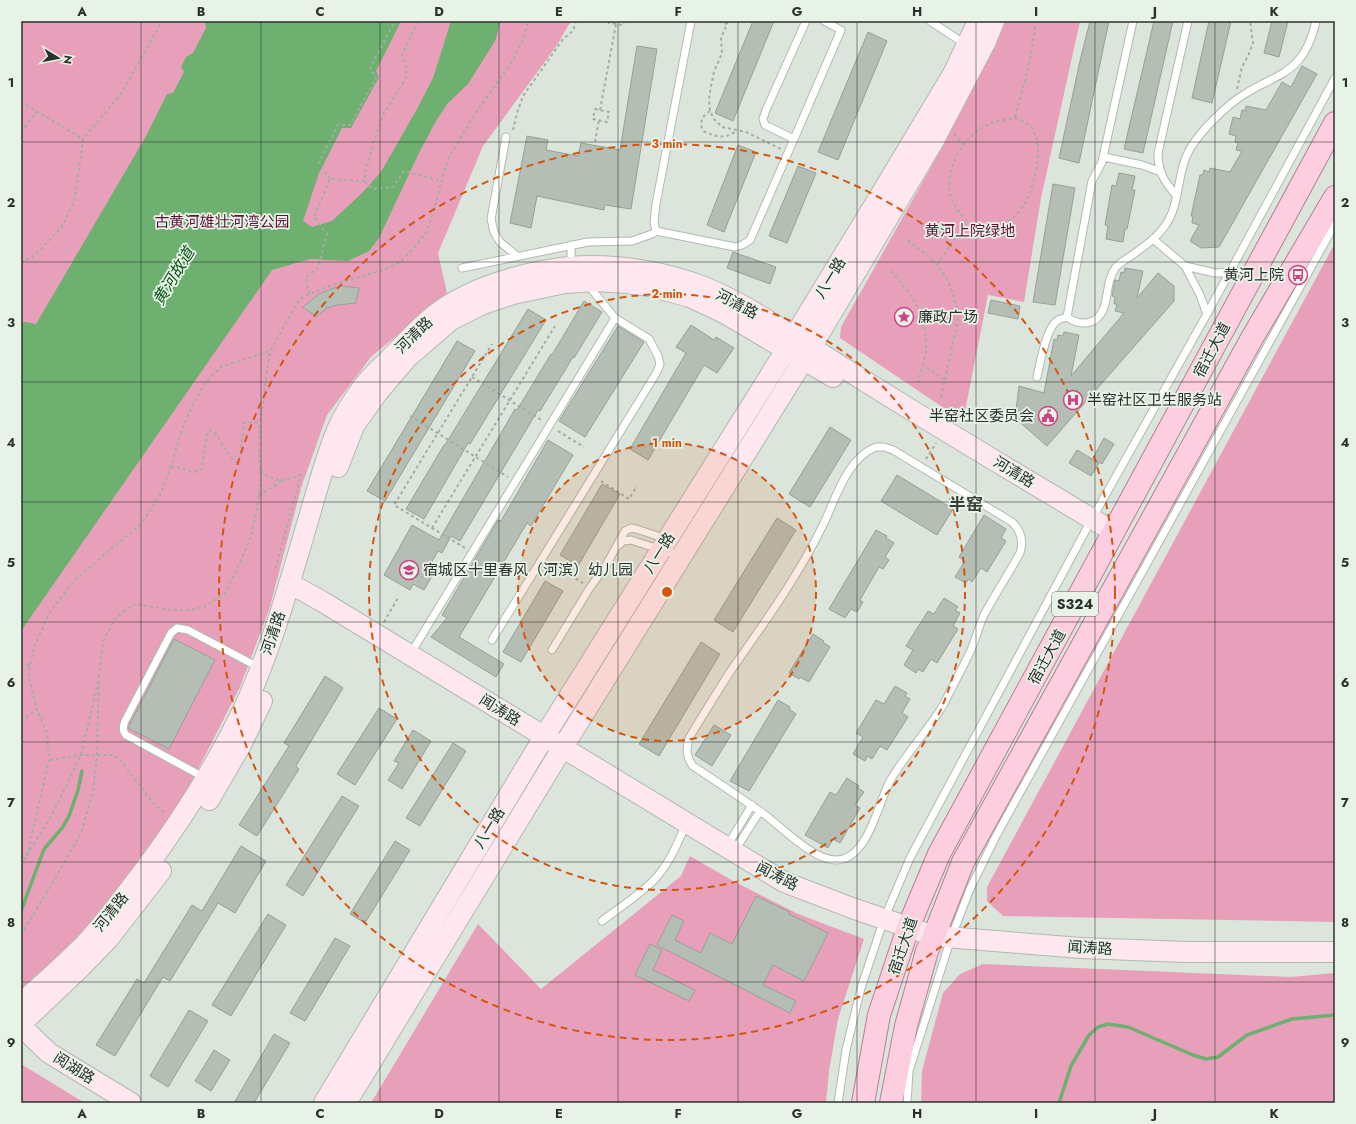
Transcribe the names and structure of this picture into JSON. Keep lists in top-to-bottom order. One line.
{"streets":{"main road":["宿迁大道","S324"],"street":["八一路","河清路","闻涛路","阅湖路"]},"crossings":[["八一路","河清路"],["八一路","闻涛路"],["河清路","宿迁大道"],["河清路","闻涛路"],["河清路","阅湖路"],["宿迁大道","闻涛路"]],"districts":["半窑"],"water":["黄河故道"],"parks":["古黄河雄壮河湾公园","黄河上院绿地"],"places":{"bus stop":["黄河上院"],"place":["廉政广场"],"hospital":["半窑社区卫生服务站"],"public building":["半窑社区委员会"],"school or university":["宿城区十里春风（河滨）幼儿园"]},"north":"right","grid":{"columns":["A","B","C","D","E","F","G","H","I","J","K"],"rows":["1","2","3","4","5","6","7","8","9"]},"rings":["3 min","2 min","1 min"]}
